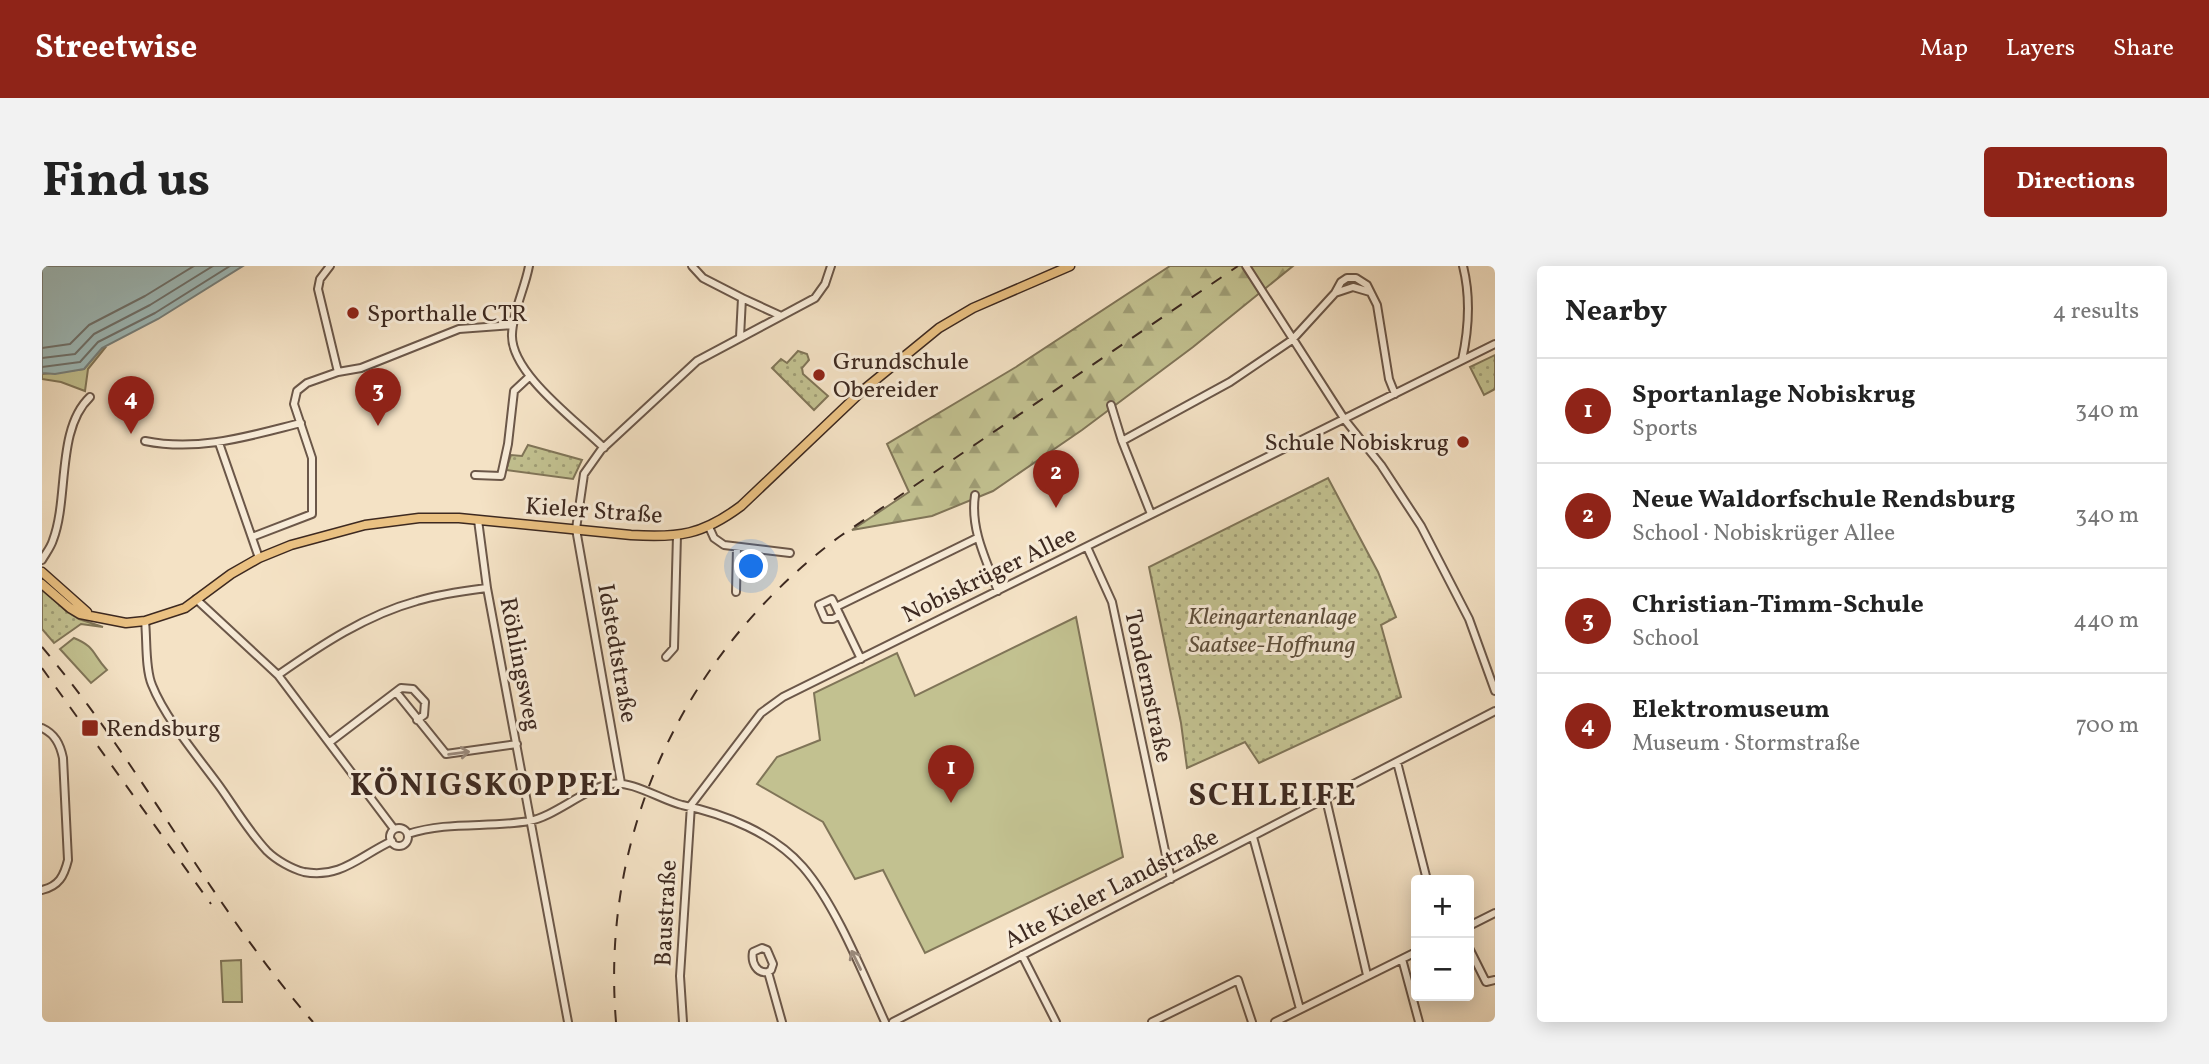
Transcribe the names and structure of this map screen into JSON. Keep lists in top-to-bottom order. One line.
{"streets":{"main road":["Kieler Straße"],"street":["Nobiskrüger Allee","Idstedtstraße","Röhlingsweg","Tondernstraße","Alte Kieler Landstraße","Baustraße"]},"crossings":[["Kieler Straße","Idstedtstraße"],["Kieler Straße","Röhlingsweg"],["Nobiskrüger Allee","Tondernstraße"],["Nobiskrüger Allee","Baustraße"],["Tondernstraße","Alte Kieler Landstraße"]],"districts":["KÖNIGSKOPPEL","SCHLEIFE"],"parks":["Kleingartenanlage Saatsee-Hoffnung"],"places":{"other":["Sporthalle CTR","Grundschule Obereider","Schule Nobiskrug"],"transit":["Rendsburg"]},"page":{"header":"Streetwise","nav":["Map","Layers","Share"],"buttons":"Directions","title":"Find us","heading":["Nearby","4 results"],"list":[{"mark":"1","name":"Sportanlage Nobiskrug","note":"Sports","value":"340 m"},{"mark":"2","name":"Neue Waldorfschule Rendsburg","note":"School · Nobiskrüger Allee","value":"340 m"},{"mark":"3","name":"Christian-Timm-Schule","note":"School","value":"440 m"},{"mark":"4","name":"Elektromuseum","note":"Museum · Stormstraße","value":"700 m"}],"pins":["3","4","2","1"],"map_buttons":["+","−"]}}
